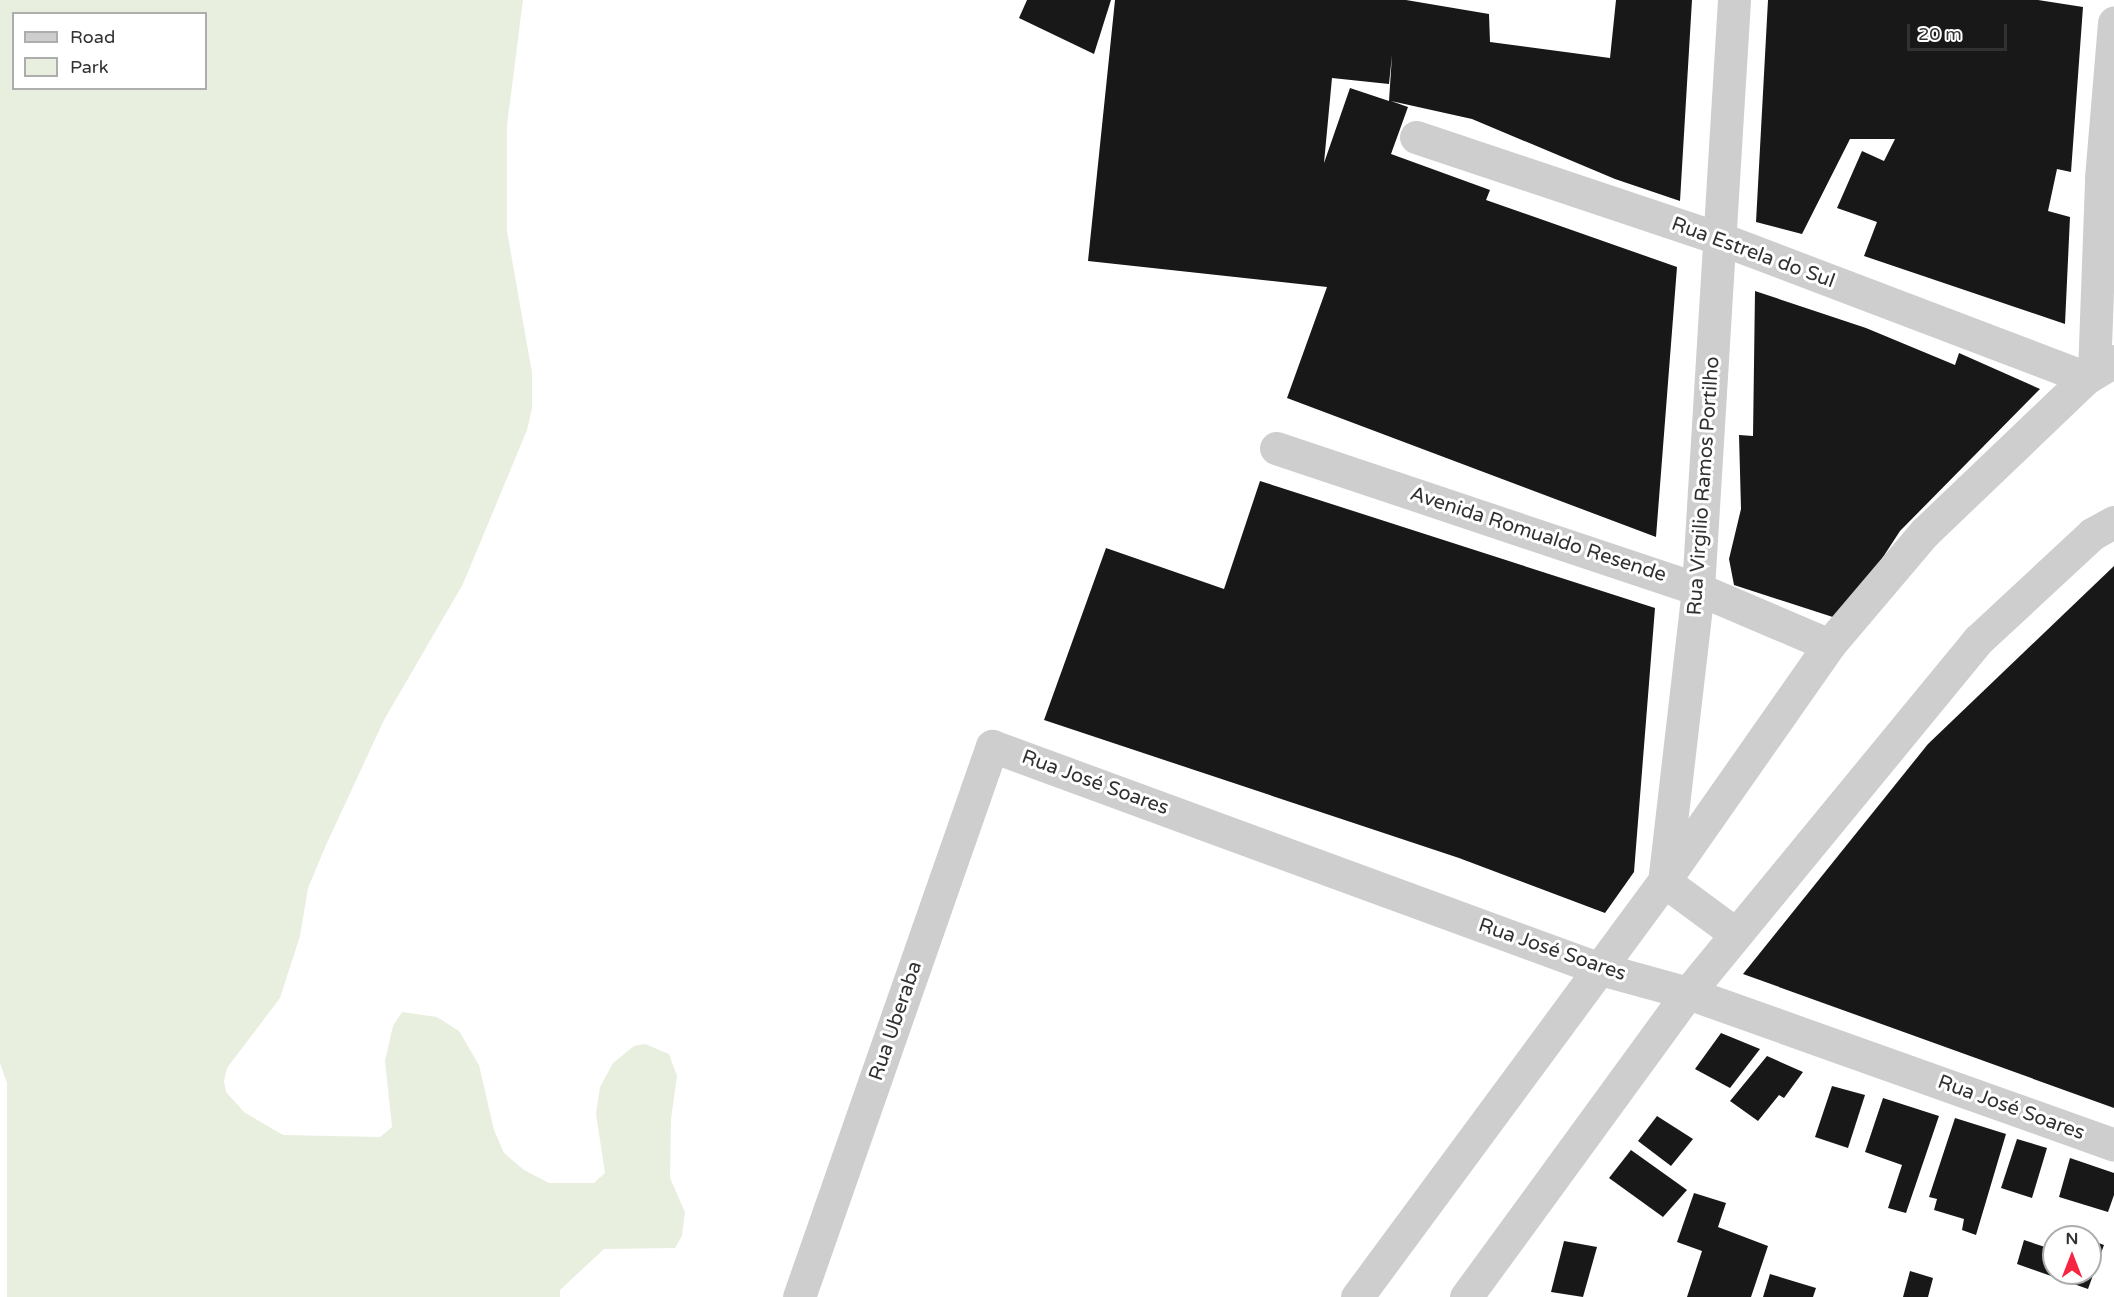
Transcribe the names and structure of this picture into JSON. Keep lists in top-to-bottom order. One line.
{"streets":{"street":["Rua Estrela do Sul","Rua Virgilio Ramos Portilho","Avenida Romualdo Resende","Rua José Soares","Rua Uberaba"]},"crossings":[["Rua Estrela do Sul","Rua Virgilio Ramos Portilho"],["Rua Virgilio Ramos Portilho","Avenida Romualdo Resende"],["Rua José Soares","Rua Uberaba"]],"legend":["Road","Park"],"scale_bar":"20 m","north":"top"}
